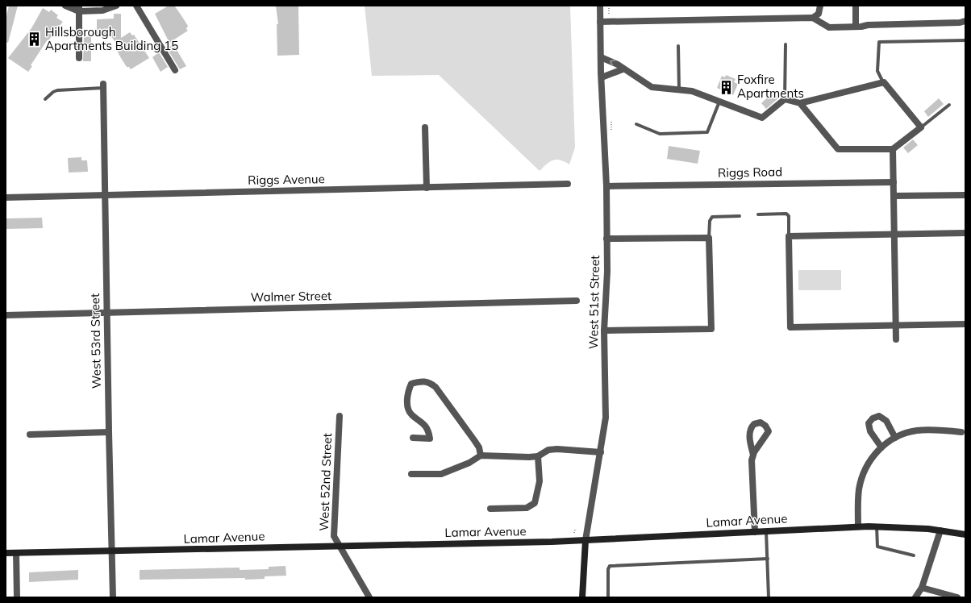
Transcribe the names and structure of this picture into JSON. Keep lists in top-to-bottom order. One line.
{"streets":{"street":["Riggs Road","Riggs Avenue","Walmer Street","West 51st Street","West 53rd Street","West 52nd Street","Lamar Avenue"]},"crossings":[["Riggs Road","West 51st Street"],["Riggs Avenue","West 53rd Street"],["Walmer Street","West 53rd Street"],["West 51st Street","Lamar Avenue"],["West 53rd Street","Lamar Avenue"],["West 52nd Street","Lamar Avenue"]],"places":{"building":["Hillsborough Apartments Building 15","Foxfire Apartments"]}}
